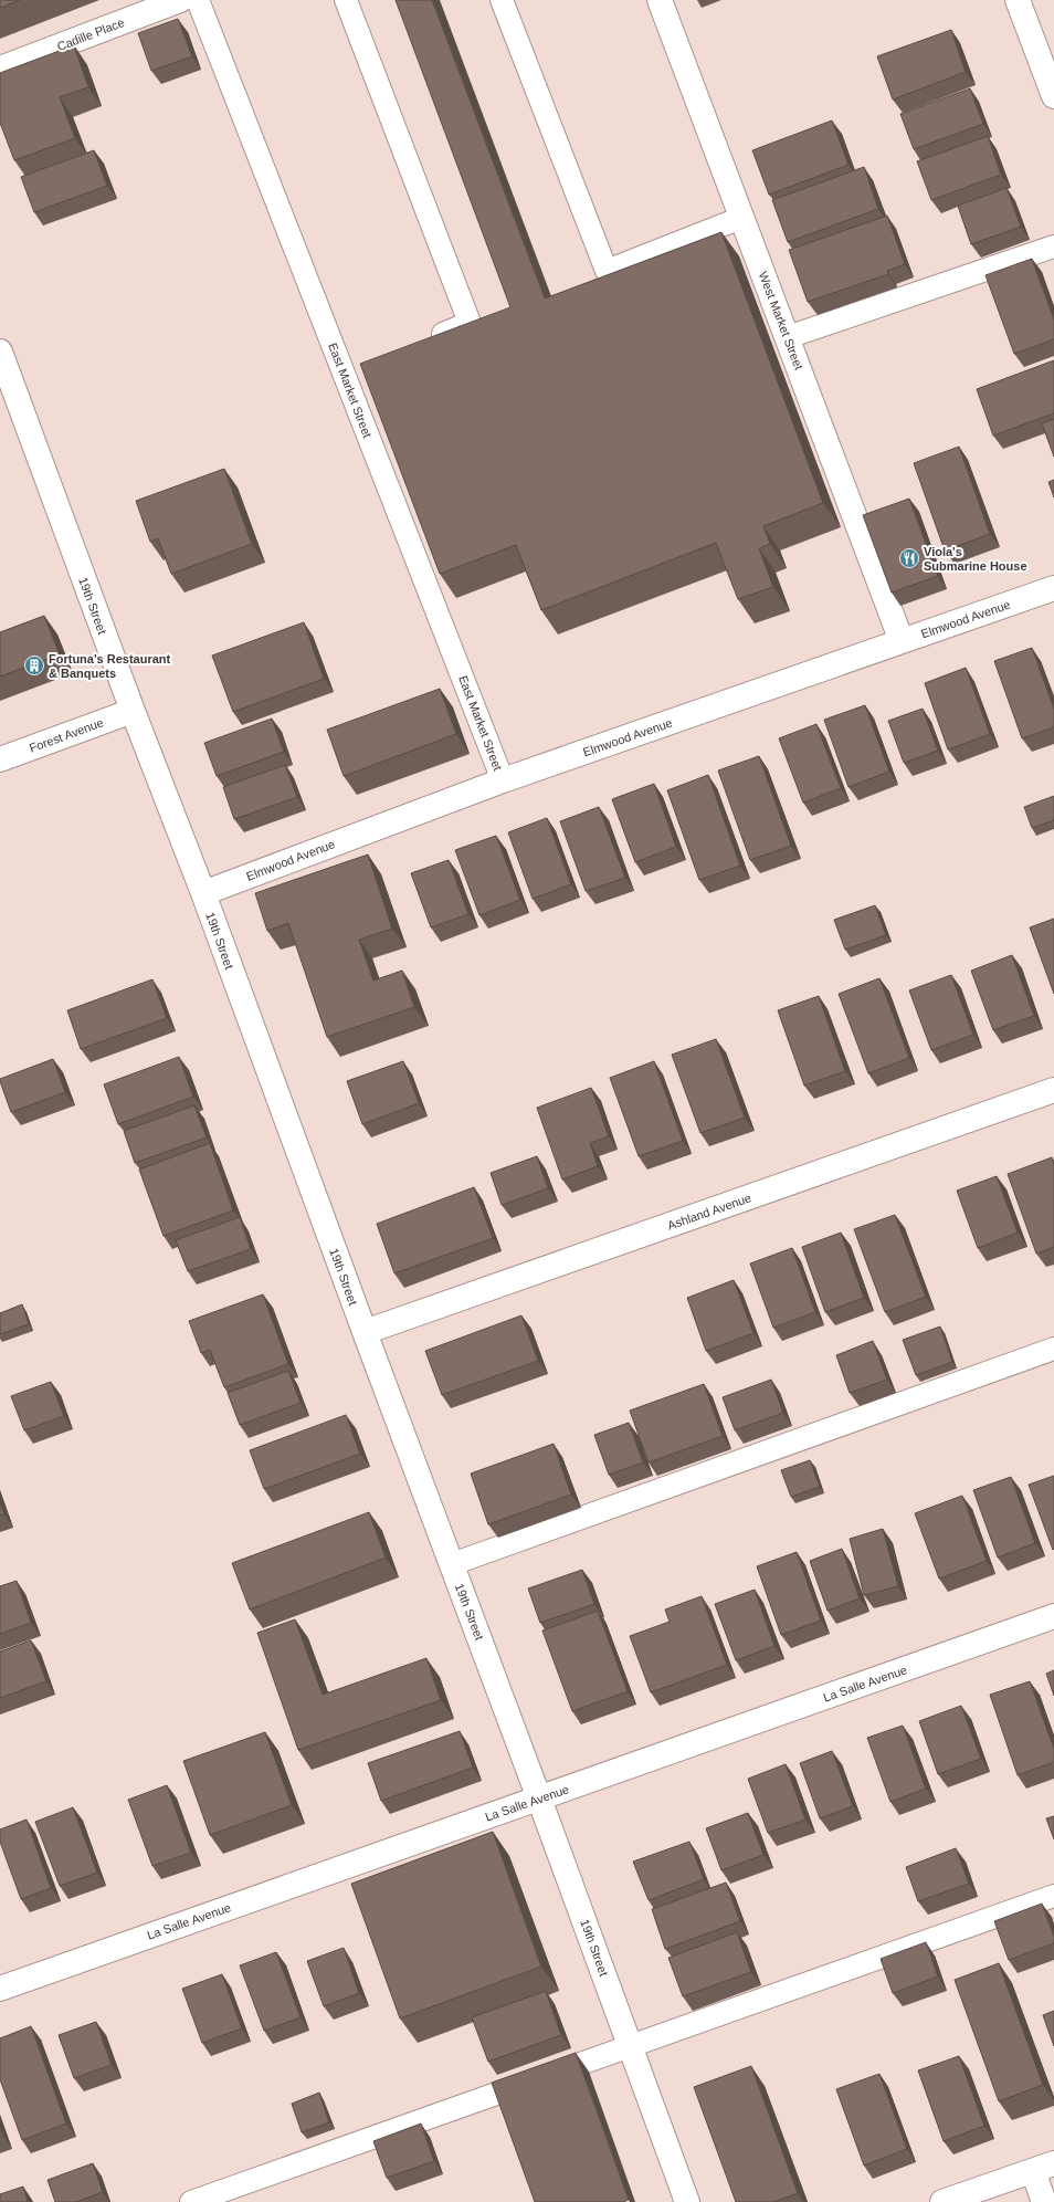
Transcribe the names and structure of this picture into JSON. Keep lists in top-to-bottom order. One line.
{"streets":{"street":["Cadille Place","West Market Street","19th Street","Elmwood Avenue","Forest Avenue","Ashland Avenue","La Salle Avenue"],"lane":["East Market Street"]},"crossings":[["West Market Street","Elmwood Avenue"],["East Market Street","Elmwood Avenue"],["19th Street","Elmwood Avenue"],["19th Street","Forest Avenue"],["19th Street","Ashland Avenue"],["19th Street","La Salle Avenue"]],"places":{"restaurant":["Viola's Submarine House"],"building":["Fortuna's Restaurant & Banquets"]}}
